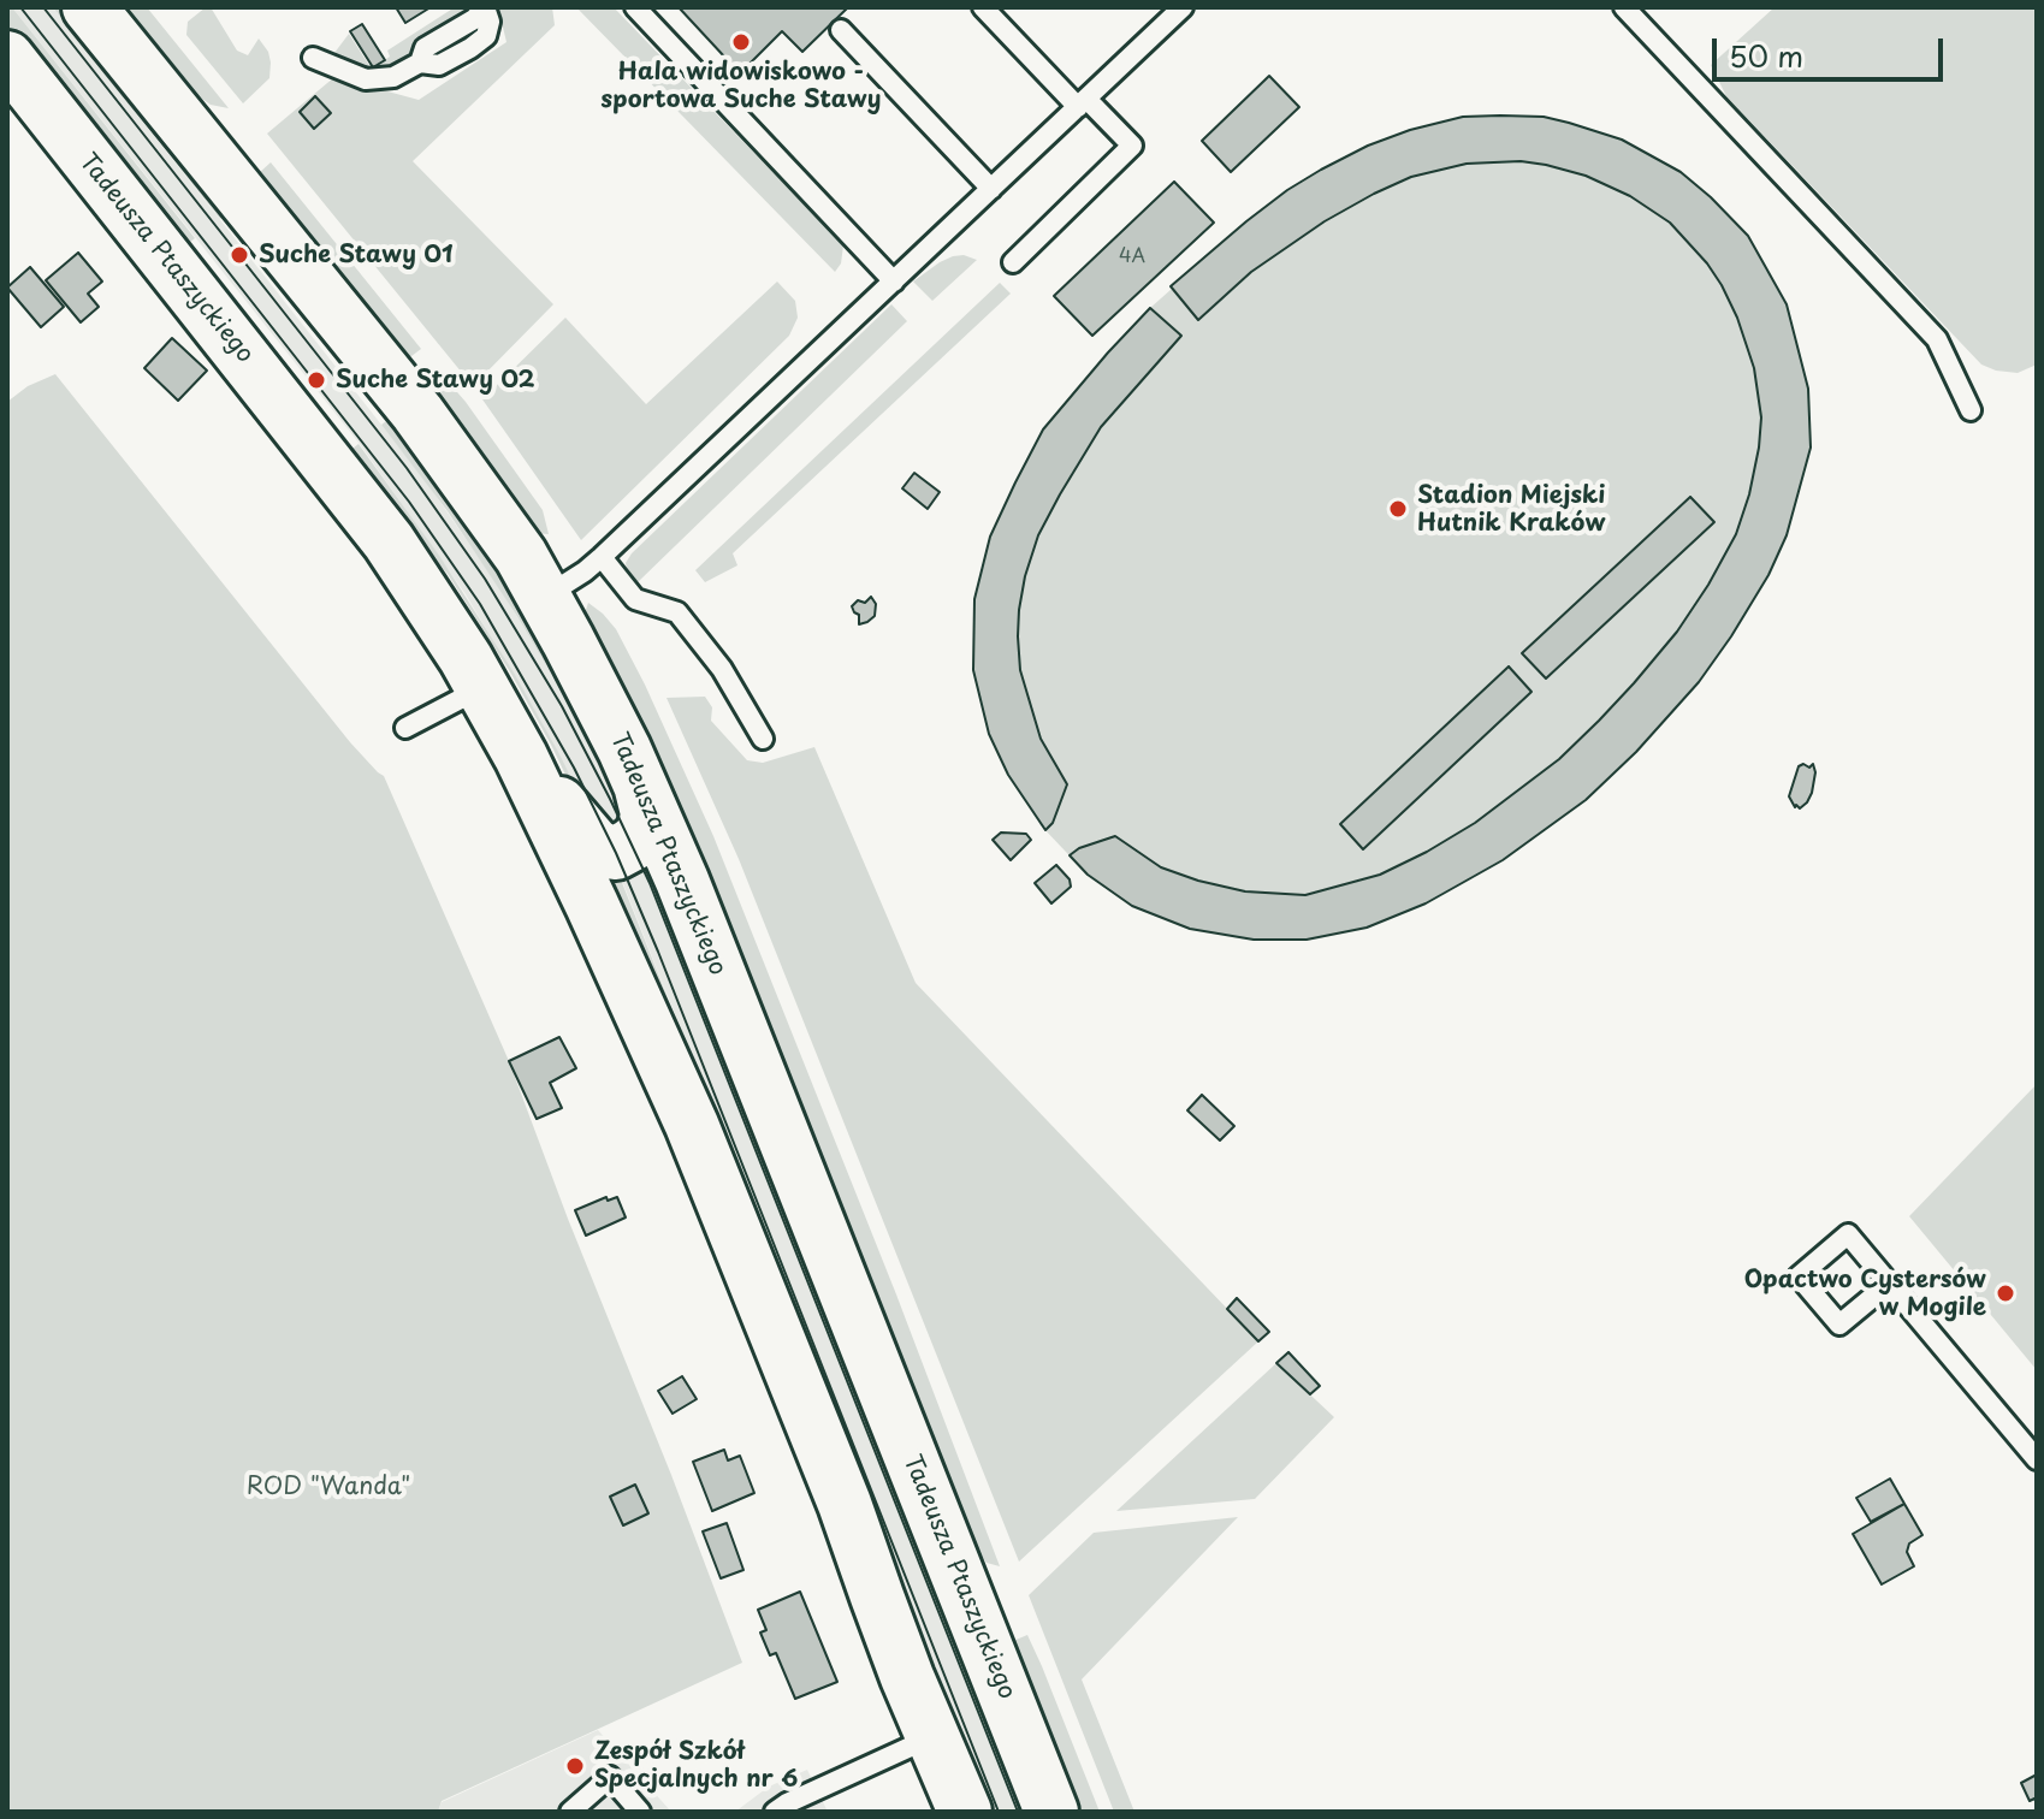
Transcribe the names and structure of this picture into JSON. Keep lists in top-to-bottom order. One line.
{"streets":{"main road":["Tadeusza Ptaszyckiego"]},"parks":["ROD \"Wanda\""],"places":["Hala widowiskowo - sportowa Suche Stawy","Suche Stawy 01","Suche Stawy 02","Stadion Miejski Hutnik Kraków","Opactwo Cystersów w Mogile","Zespół Szkół Specjalnych nr 6"],"house_numbers":["4A"],"scale_bar":"50 m"}
